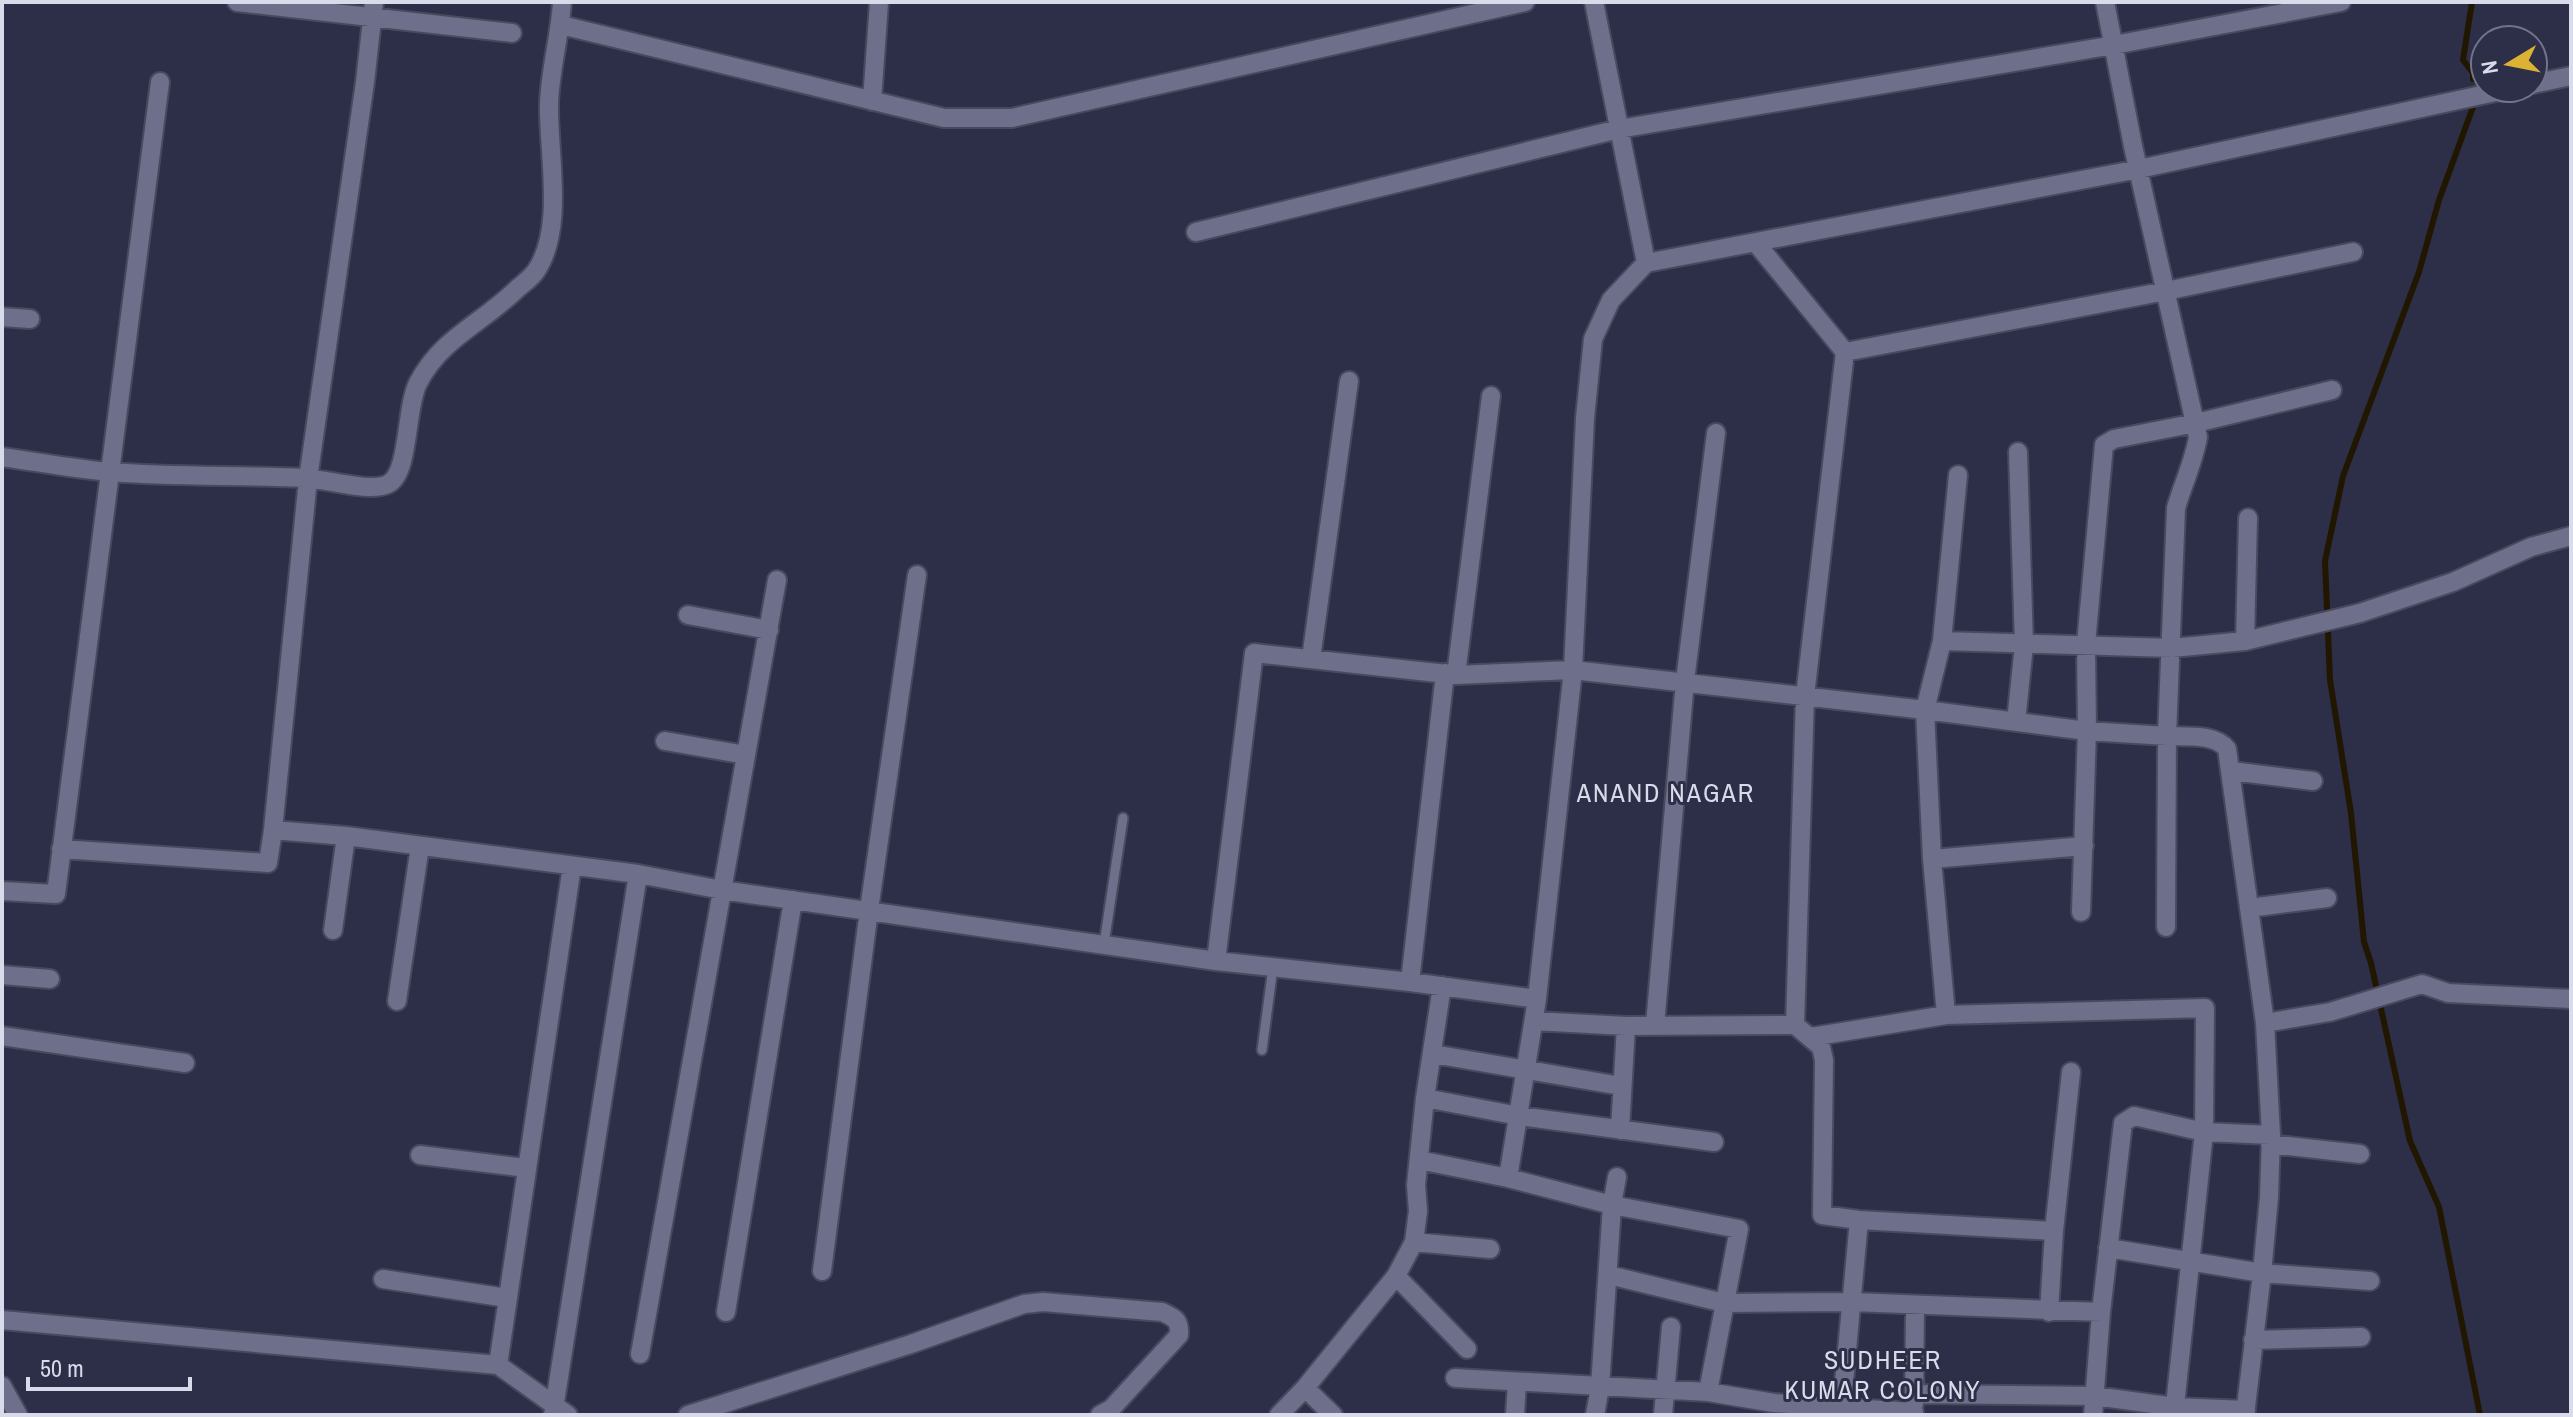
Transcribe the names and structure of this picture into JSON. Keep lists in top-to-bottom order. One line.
{"districts":["ANAND NAGAR","SUDHEER KUMAR COLONY"],"scale_bar":"50 m","north":"left"}
